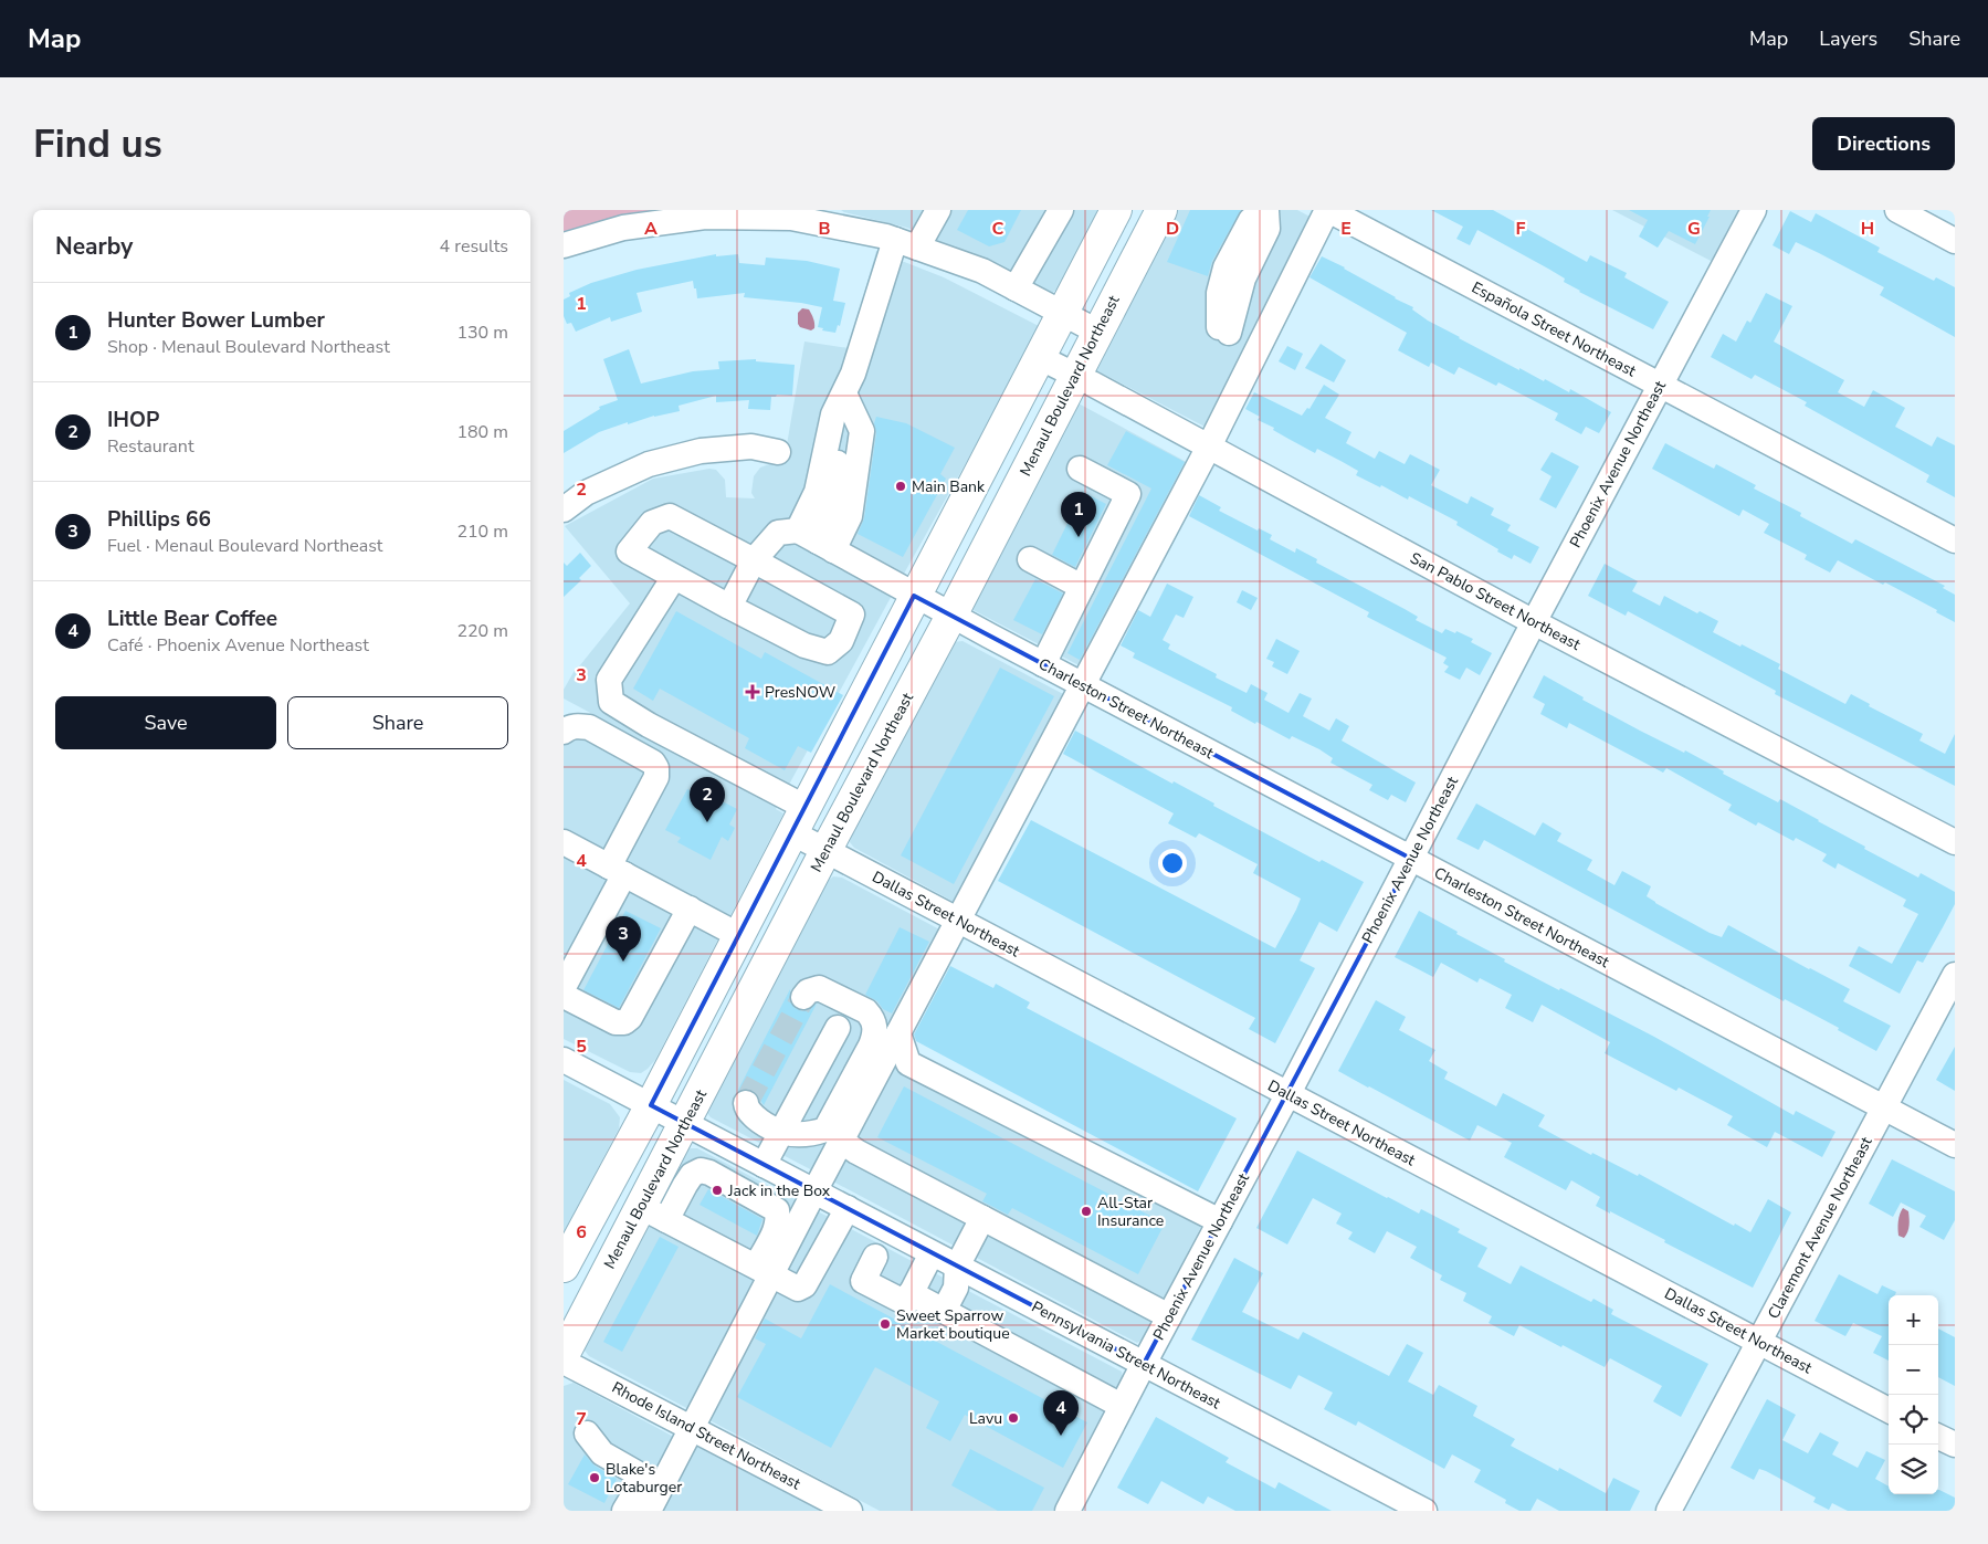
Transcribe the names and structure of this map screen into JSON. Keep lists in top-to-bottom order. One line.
{"streets":{"main road":["Menaul Boulevard Northeast"],"street":["Española Street Northeast","Phoenix Avenue Northeast","San Pablo Street Northeast","Charleston Street Northeast","Dallas Street Northeast","Claremont Avenue Northeast","Pennsylvania Street Northeast","Rhode Island Street Northeast"]},"crossings":[["Española Street Northeast","Phoenix Avenue Northeast"],["Menaul Boulevard Northeast","San Pablo Street Northeast"],["Menaul Boulevard Northeast","Charleston Street Northeast"],["Menaul Boulevard Northeast","Dallas Street Northeast"],["Menaul Boulevard Northeast","Pennsylvania Street Northeast"],["Phoenix Avenue Northeast","San Pablo Street Northeast"],["Phoenix Avenue Northeast","Charleston Street Northeast"],["Phoenix Avenue Northeast","Dallas Street Northeast"],["Phoenix Avenue Northeast","Pennsylvania Street Northeast"],["Charleston Street Northeast","Claremont Avenue Northeast"],["Dallas Street Northeast","Claremont Avenue Northeast"]],"places":{"other":["Main Bank","Jack in the Box","All-Star Insurance","Sweet Sparrow Market boutique","Lavu","Blake's Lotaburger"],"health":["PresNOW"]},"page":{"header":"Map","nav":["Map","Layers","Share"],"buttons":["Directions",["Save","Share"]],"title":"Find us","heading":["Nearby","4 results"],"list":[{"mark":"1","name":"Hunter Bower Lumber","note":"Shop · Menaul Boulevard Northeast","value":"130 m"},{"mark":"2","name":"IHOP","note":"Restaurant","value":"180 m"},{"mark":"3","name":"Phillips 66","note":"Fuel · Menaul Boulevard Northeast","value":"210 m"},{"mark":"4","name":"Little Bear Coffee","note":"Café · Phoenix Avenue Northeast","value":"220 m"}],"pins":["1","2","3","4"],"map_buttons":["+","−"]},"grid":{"columns":["A","B","C","D","E","F","G","H"],"rows":["1","2","3","4","5","6","7"]}}
